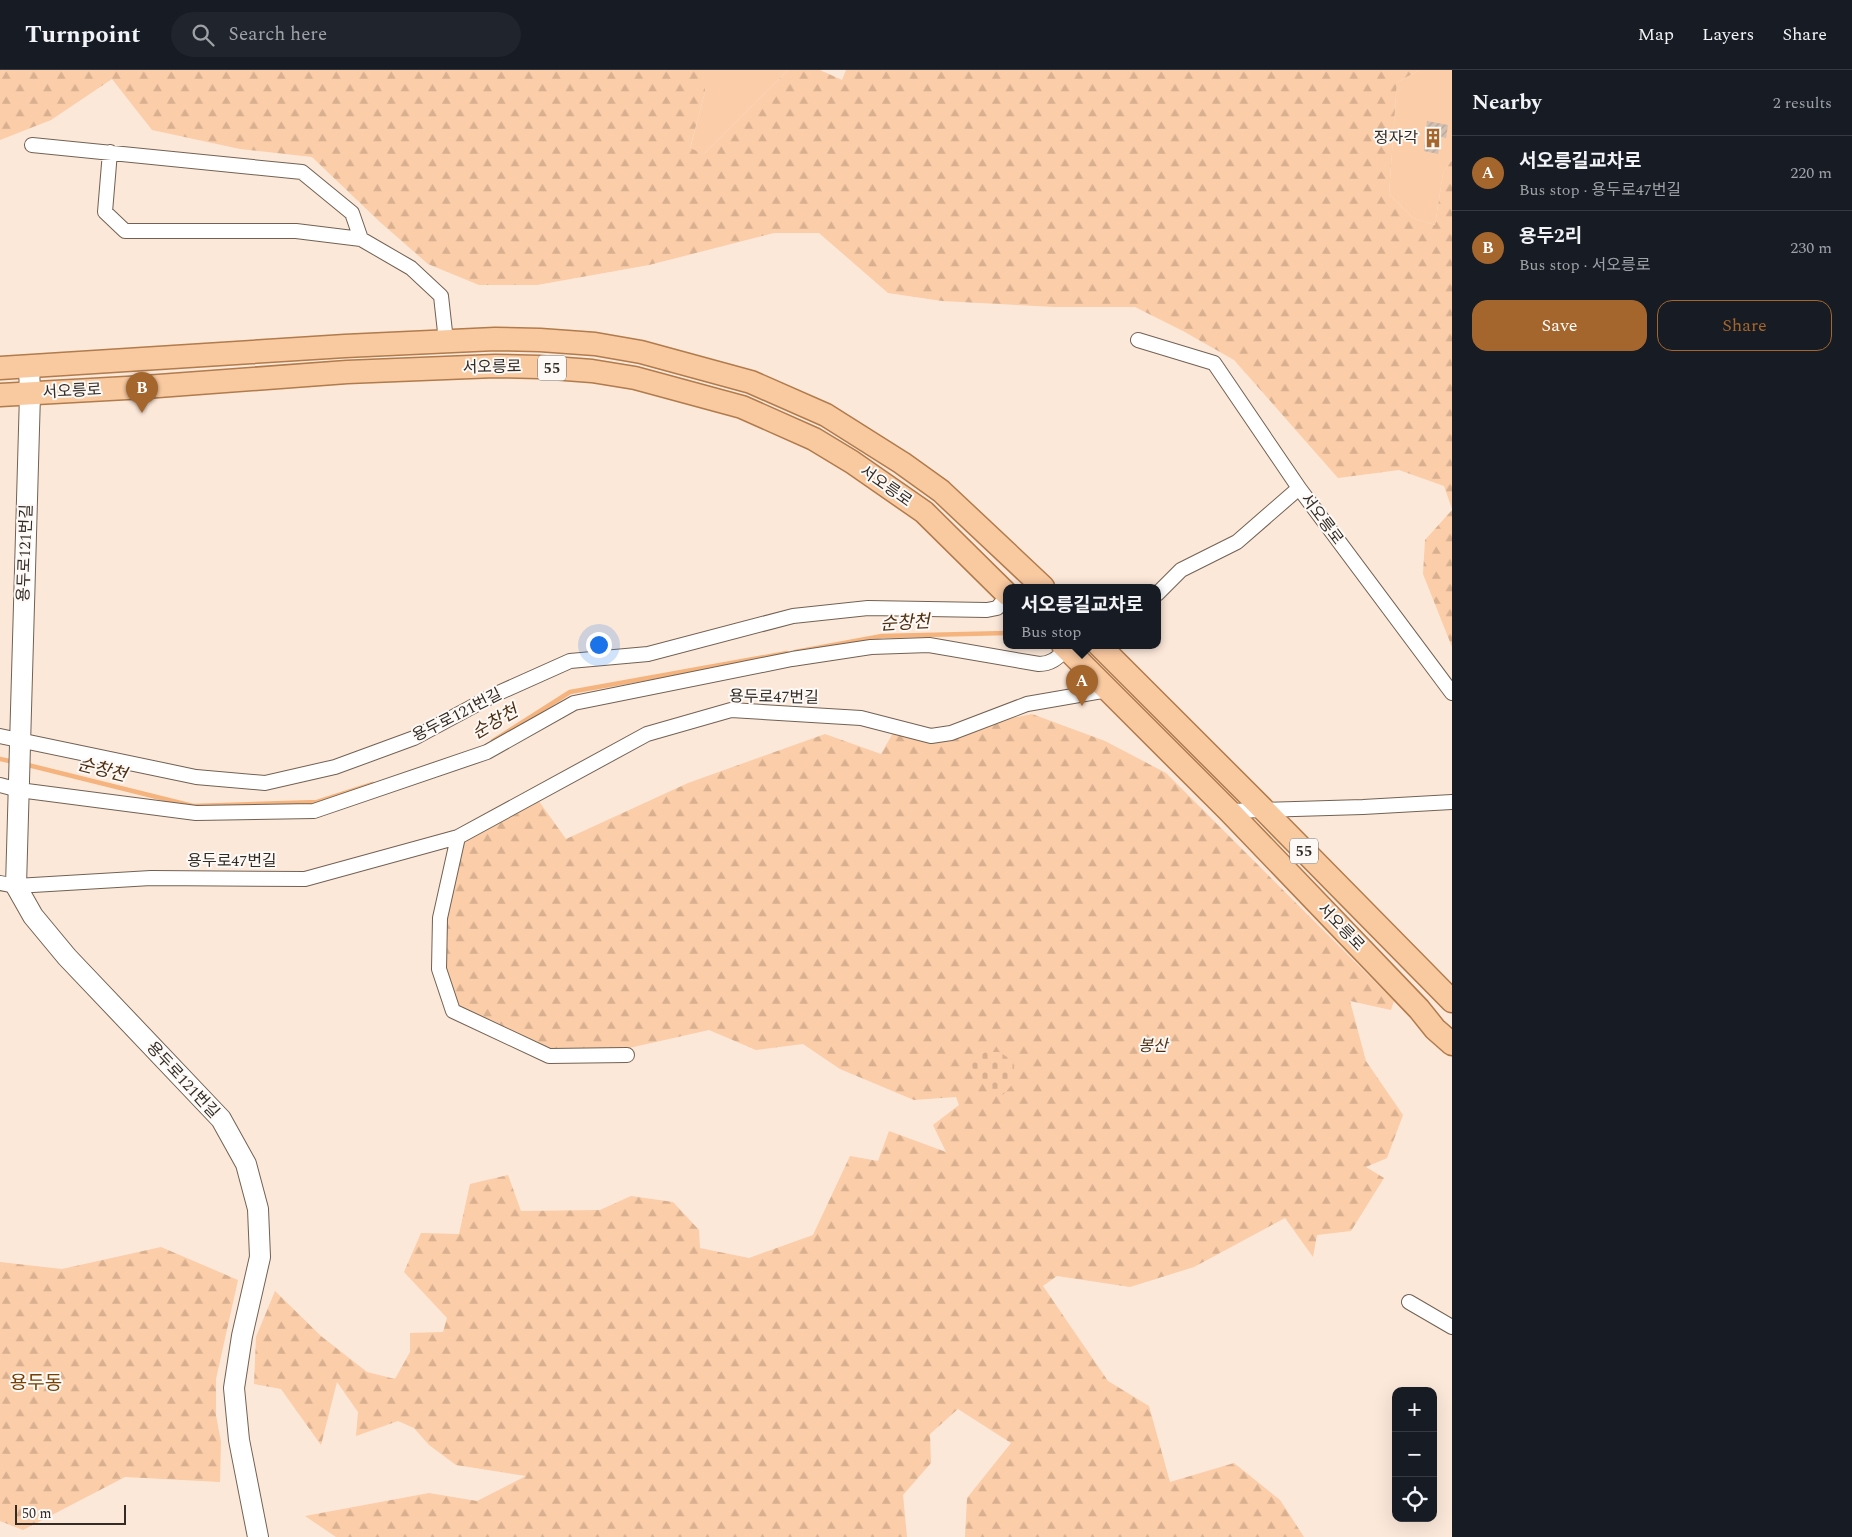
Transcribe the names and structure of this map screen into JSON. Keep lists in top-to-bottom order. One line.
{"streets":{"main road":["서오릉로","55","용두로121번길"],"street":["용두로47번길"]},"crossings":[["서오릉로","용두로121번길"],["서오릉로","용두로47번길"],["용두로121번길","용두로47번길"]],"districts":["용두동"],"water":["순창천"],"parks":["봉산"],"places":{"building":["정자각"]},"scale_bar":"50 m","page":{"header":"Turnpoint","search":"Search here","nav":["Map","Layers","Share"],"heading":["Nearby","2 results"],"list":[{"mark":"A","name":"서오릉길교차로","note":"Bus stop · 용두로47번길","value":"220 m"},{"mark":"B","name":"용두2리","note":"Bus stop · 서오릉로","value":"230 m"}],"buttons":["Save","Share"],"pins":["B","A"],"popup":["서오릉길교차로","Bus stop"],"map_buttons":["+","−"],"scale":"50 m"}}
